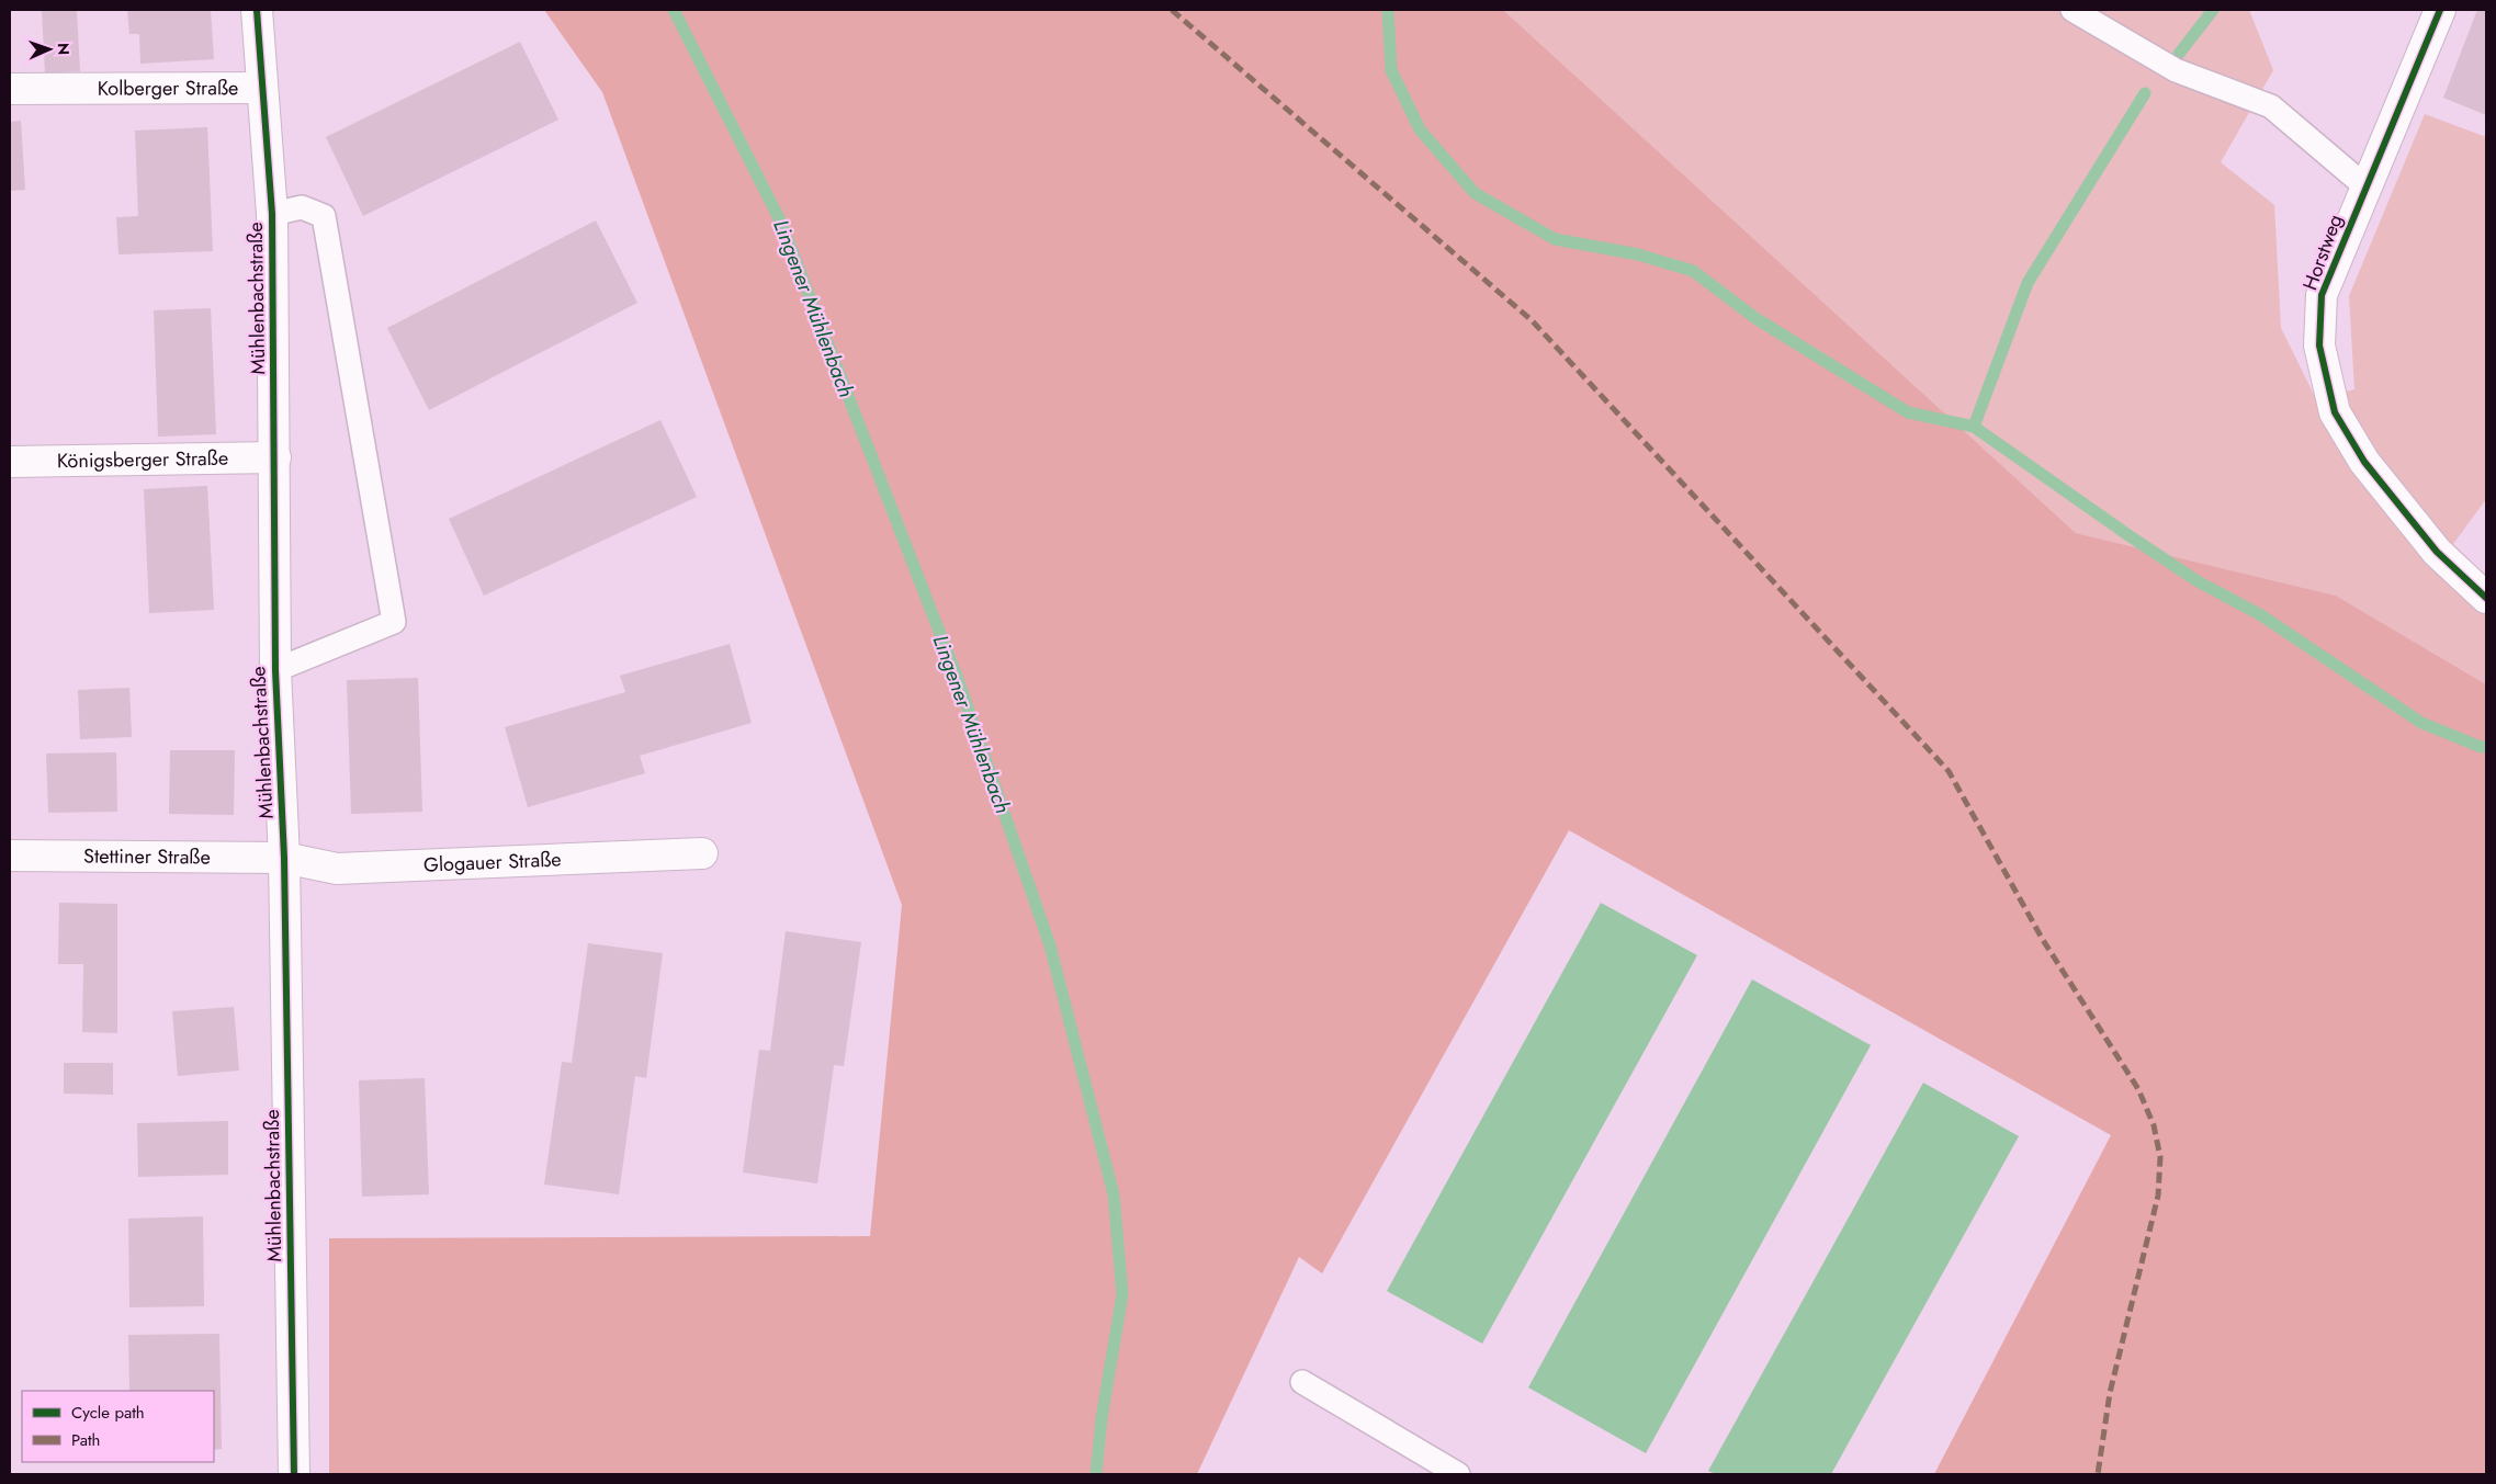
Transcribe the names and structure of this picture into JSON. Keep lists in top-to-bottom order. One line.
{"streets":{"street":["Kolberger Straße","Horstweg","Mühlenbachstraße","Königsberger Straße","Stettiner Straße","Glogauer Straße"]},"crossings":[["Kolberger Straße","Mühlenbachstraße"],["Mühlenbachstraße","Königsberger Straße"],["Mühlenbachstraße","Stettiner Straße"],["Mühlenbachstraße","Glogauer Straße"],["Stettiner Straße","Glogauer Straße"]],"water":["Lingener Mühlenbach"],"legend":["Cycle path","Path"],"north":"right"}
